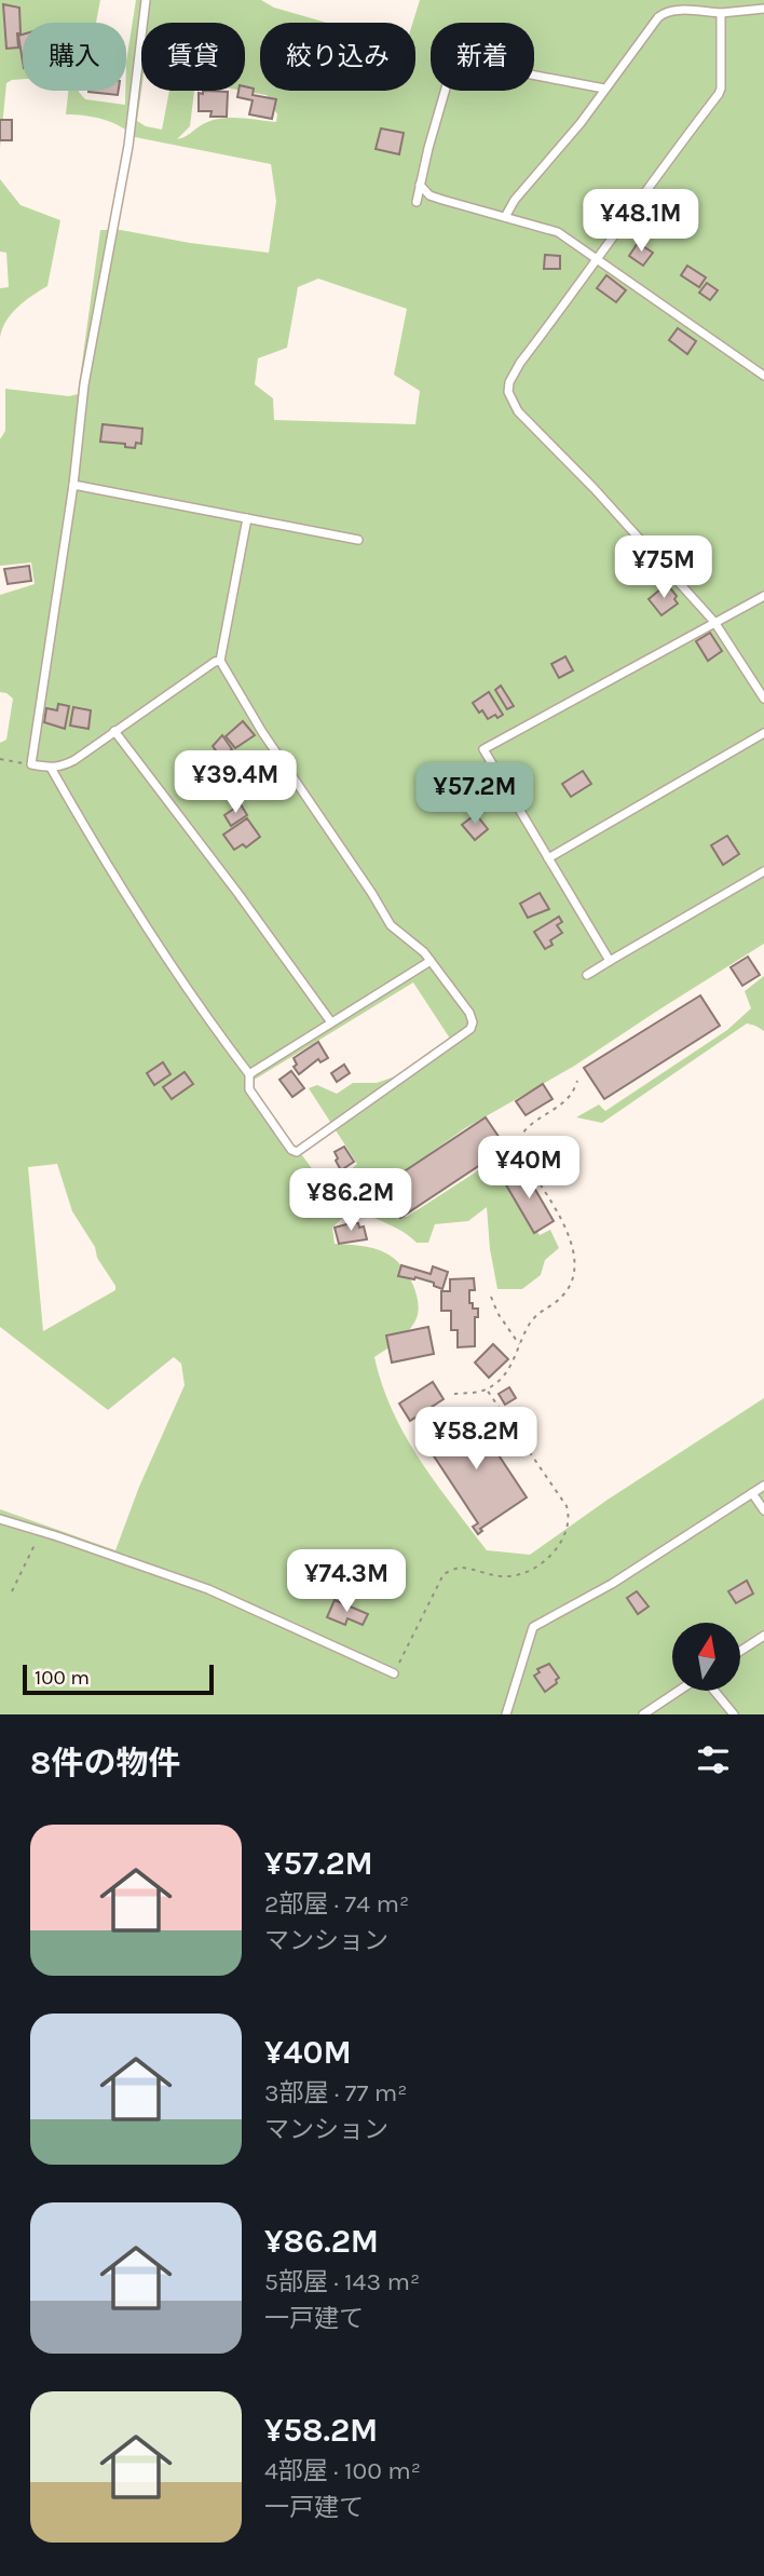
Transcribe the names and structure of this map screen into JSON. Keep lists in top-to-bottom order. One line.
{"scale_bar":"100 m","north":"top","page":{"chip":["購入","賃貸","絞り込み","新着"],"price":["¥48.1M","¥75M","¥39.4M","¥57.2M","¥40M","¥86.2M","¥58.2M","¥74.3M"],"scale":"100 m","heading":"8件の物件","list":[{"name":"¥57.2M","note":"2部屋 · 74 m² · マンション"},{"name":"¥40M","note":"3部屋 · 77 m² · マンション"},{"name":"¥86.2M","note":"5部屋 · 143 m² · 一戸建て"},{"name":"¥58.2M","note":"4部屋 · 100 m² · 一戸建て"}]}}
